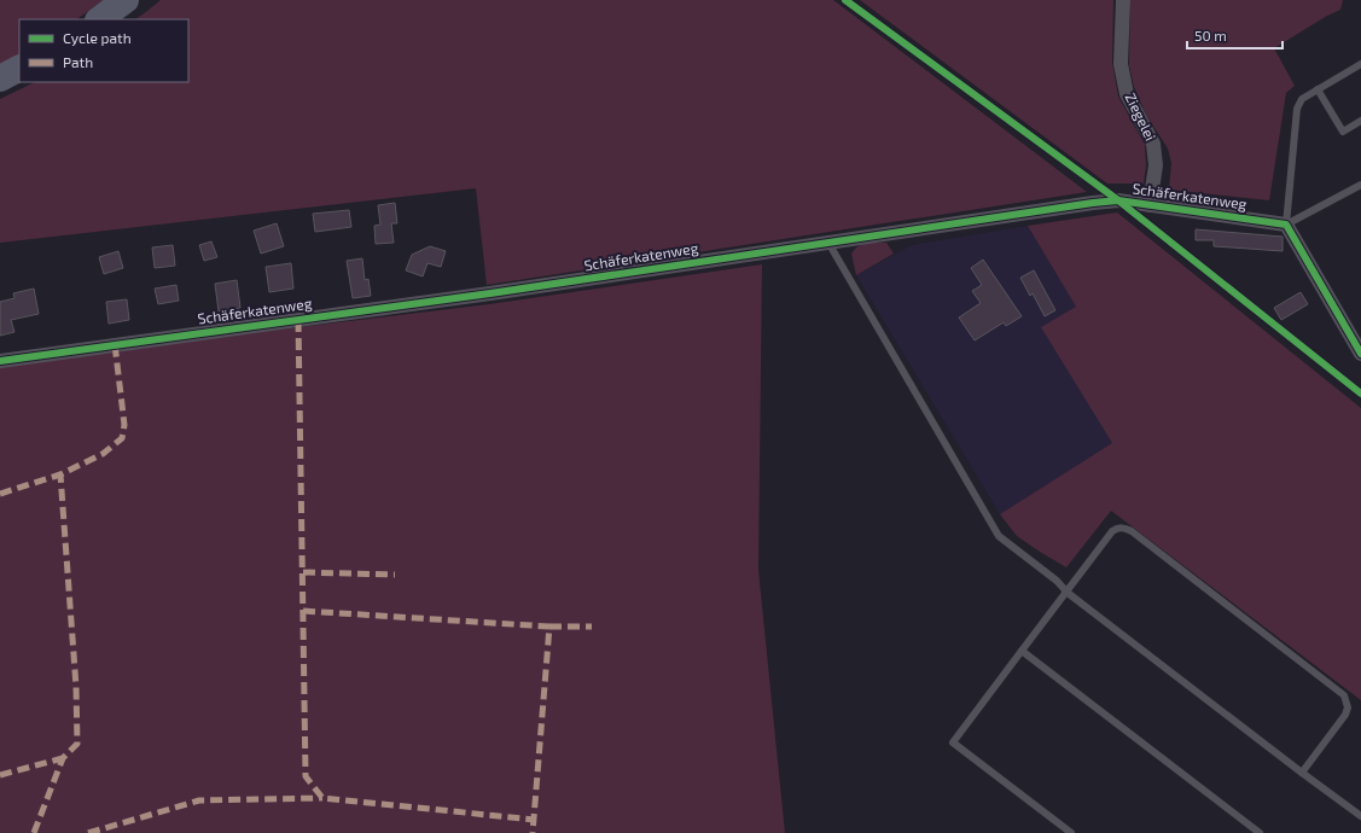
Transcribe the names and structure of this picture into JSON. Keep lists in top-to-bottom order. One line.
{"streets":{"street":["Ziegelei","Schäferkatenweg"]},"crossings":[["Ziegelei","Schäferkatenweg"]],"legend":["Cycle path","Path"],"scale_bar":"50 m"}
